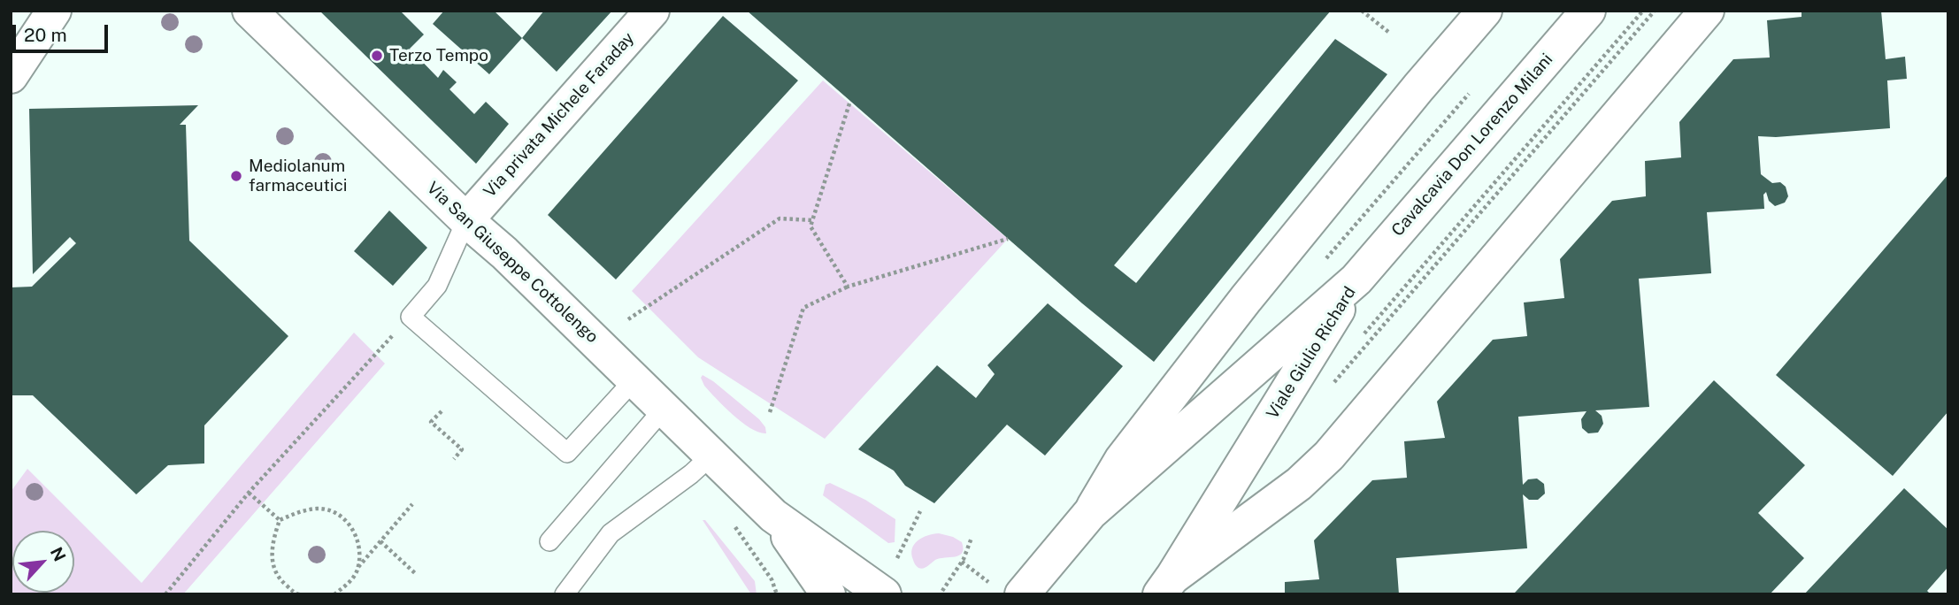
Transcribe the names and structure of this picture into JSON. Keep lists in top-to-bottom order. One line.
{"streets":{"street":["Via privata Michele Faraday","Cavalcavia Don Lorenzo Milani","Via San Giuseppe Cottolengo","Viale Giulio Richard"]},"crossings":[["Via privata Michele Faraday","Via San Giuseppe Cottolengo"],["Cavalcavia Don Lorenzo Milani","Viale Giulio Richard"]],"places":["Terzo Tempo","Mediolanum farmaceutici"],"scale_bar":"20 m","north":"top right"}
